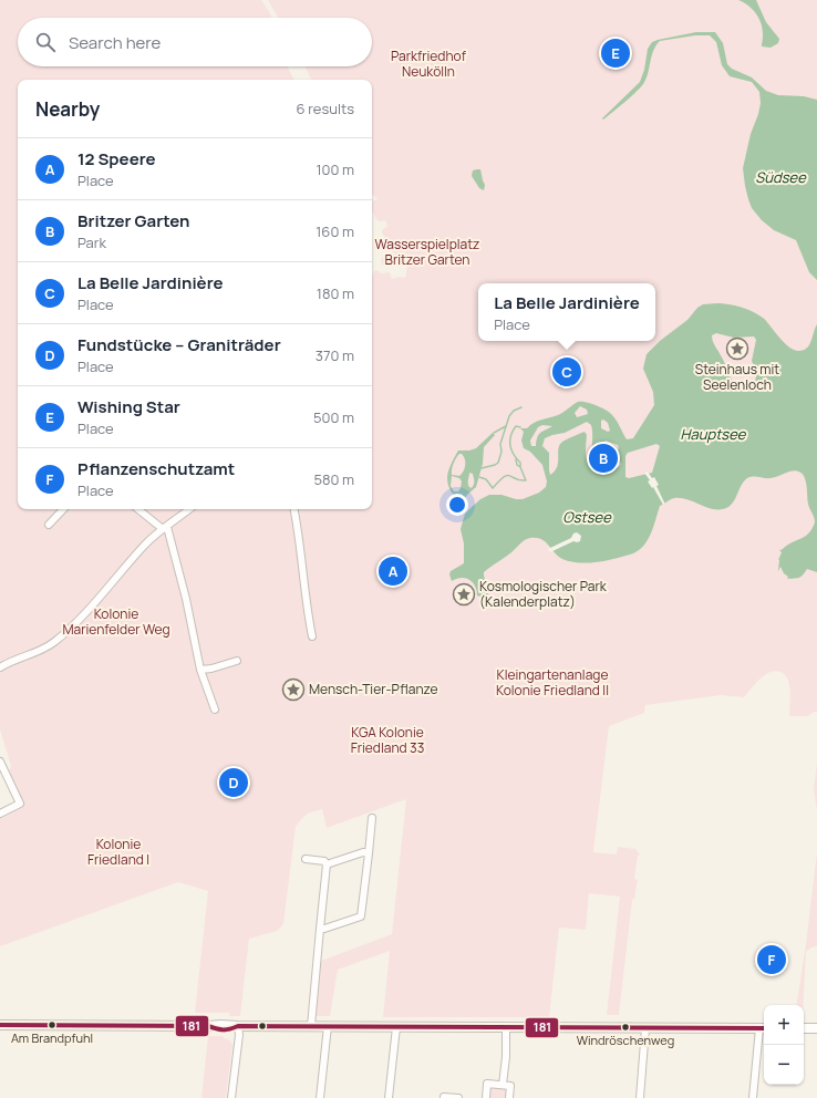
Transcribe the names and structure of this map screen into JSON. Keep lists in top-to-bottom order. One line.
{"water":["Südsee","Hauptsee","Ostsee"],"parks":["Parkfriedhof Neukölln","Wasserspielplatz Britzer Garten","Kolonie Marienfelder Weg","Kleingartenanlage Kolonie Friedland II","KGA Kolonie Friedland 33","Kolonie Friedland I"],"places":{"place":["Steinhaus mit Seelenloch","Kosmologischer Park (Kalenderplatz)","Mensch-Tier-Pflanze"],"other":["Am Brandpfuhl","Windröschenweg"]},"lines":["transit line 181"],"page":{"search":"Search here","pins":["E","C","B","A","D","F"],"heading":["Nearby","6 results"],"list":[{"mark":"A","name":"12 Speere","note":"Place","value":"100 m"},{"mark":"B","name":"Britzer Garten","note":"Park","value":"160 m"},{"mark":"C","name":"La Belle Jardinière","note":"Place","value":"180 m"},{"mark":"D","name":"Fundstücke – Graniträder","note":"Place","value":"370 m"},{"mark":"E","name":"Wishing Star","note":"Place","value":"500 m"},{"mark":"F","name":"Pflanzenschutzamt","note":"Place","value":"580 m"}],"popup":["La Belle Jardinière","Place"],"map_buttons":["+","−"]}}
